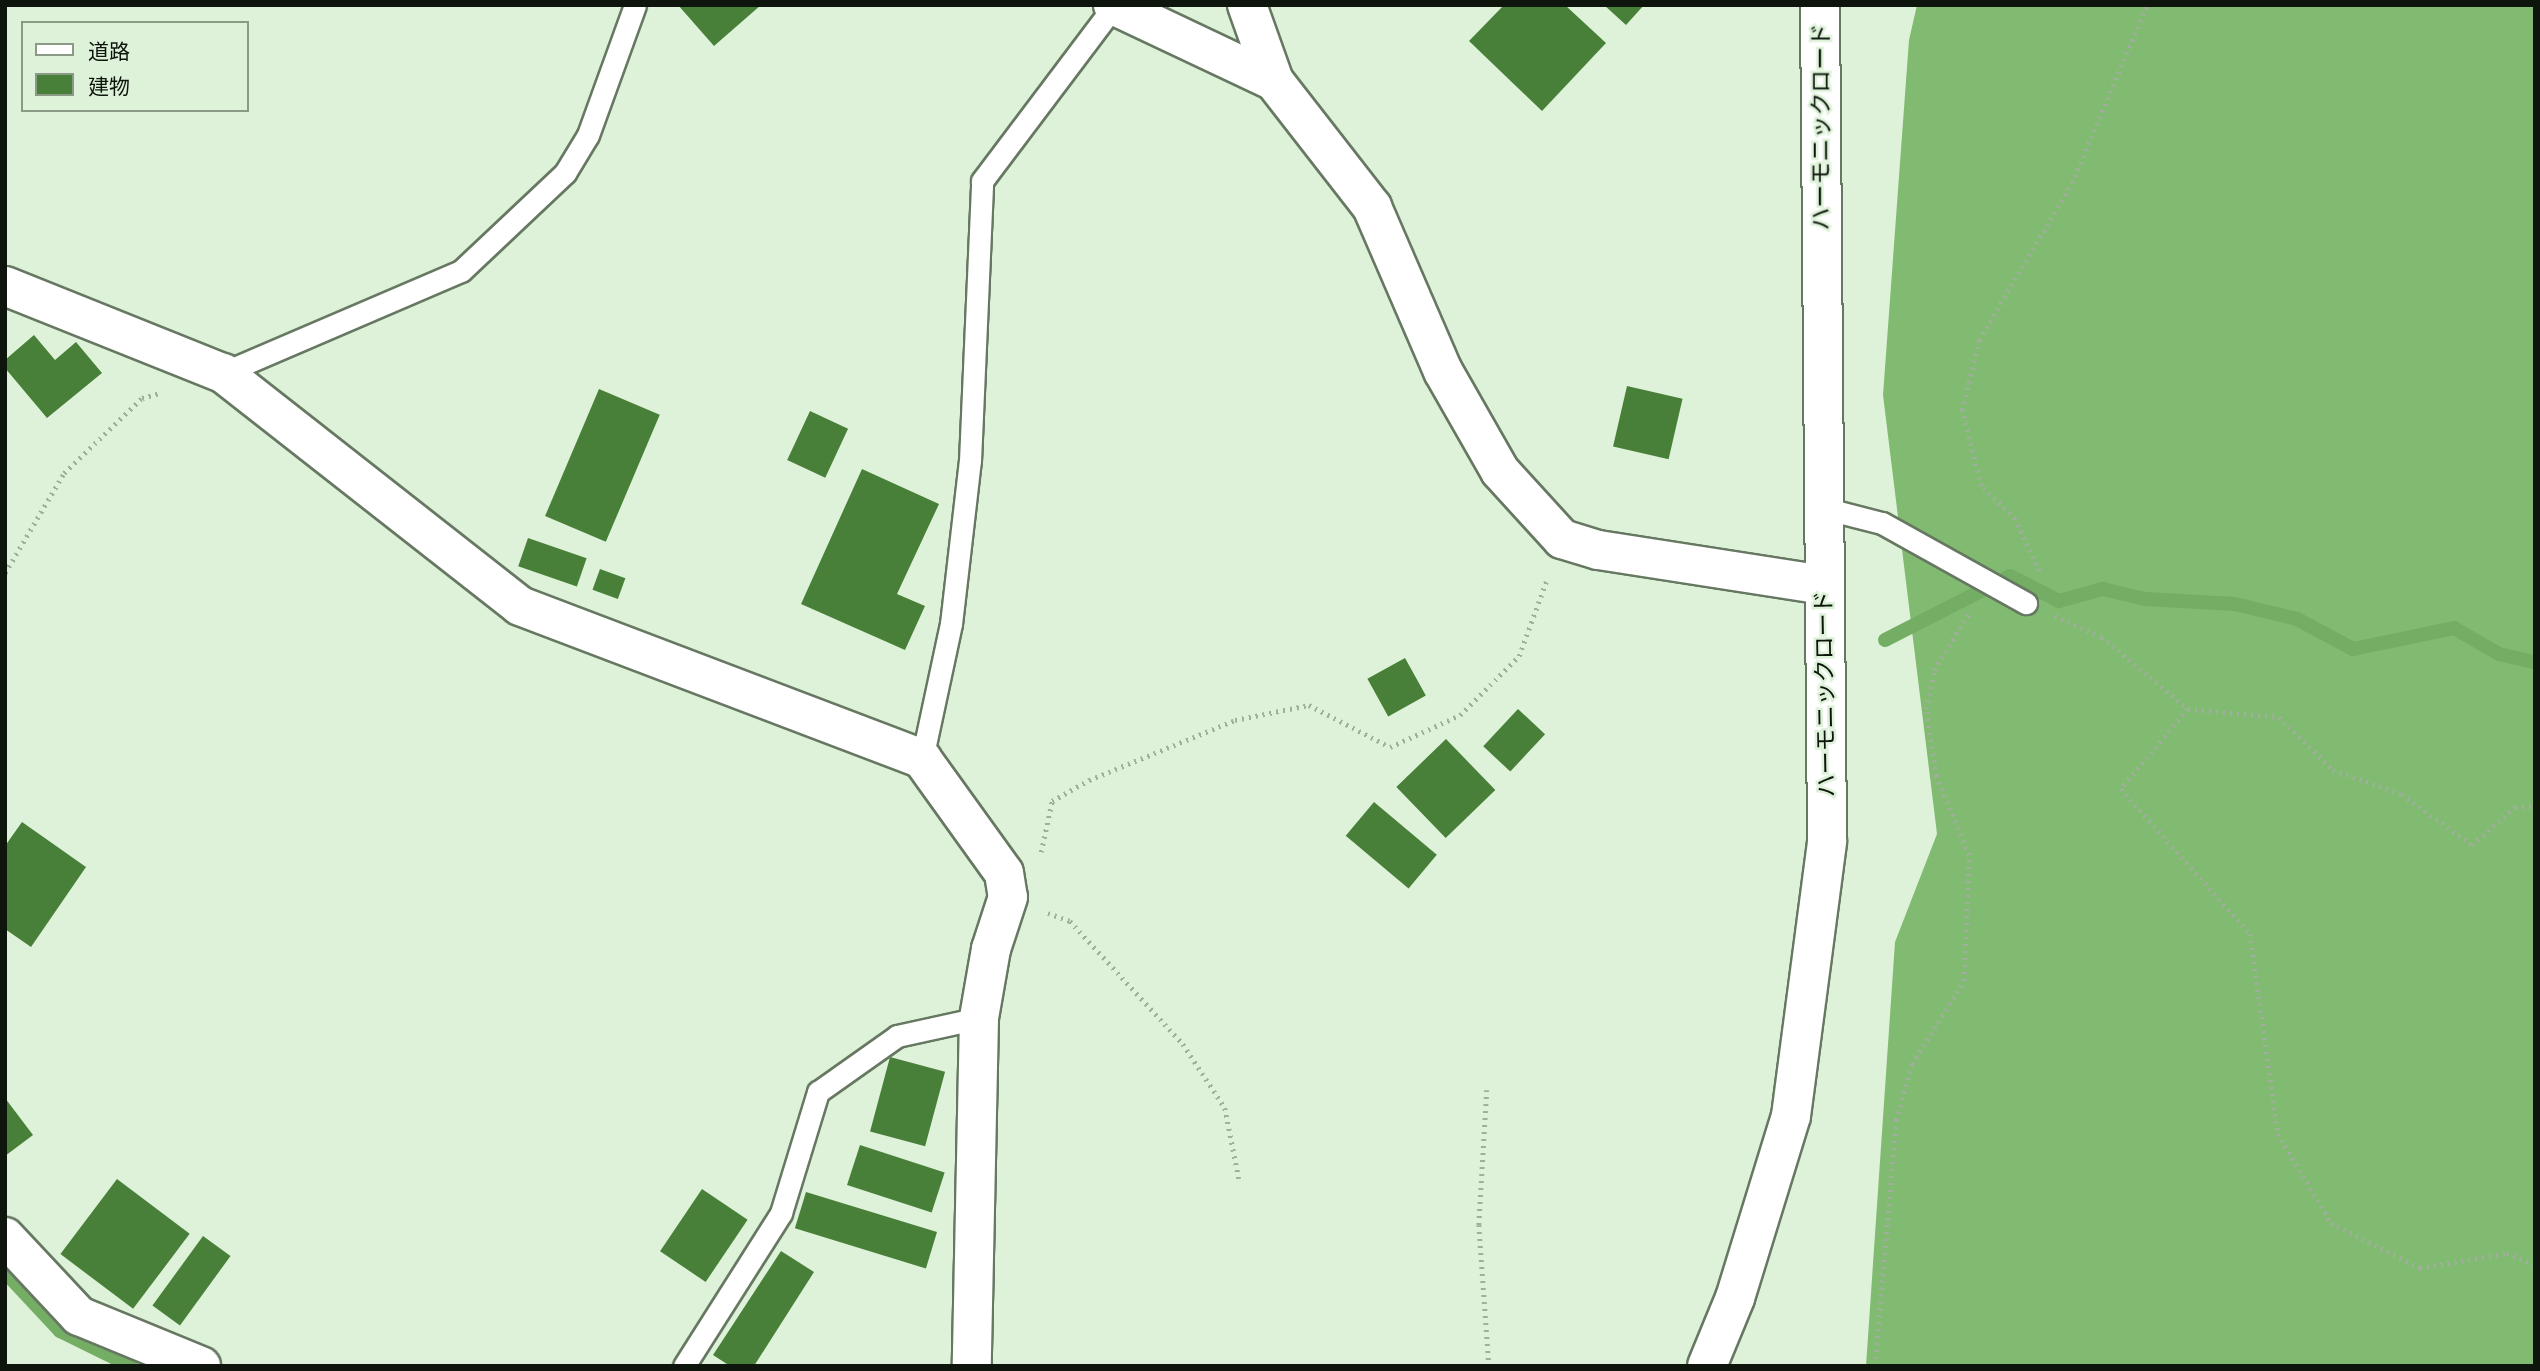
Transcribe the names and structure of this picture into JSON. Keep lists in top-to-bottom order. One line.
{"streets":{"street":["ハーモニックロード"]},"legend":["道路","建物"]}
